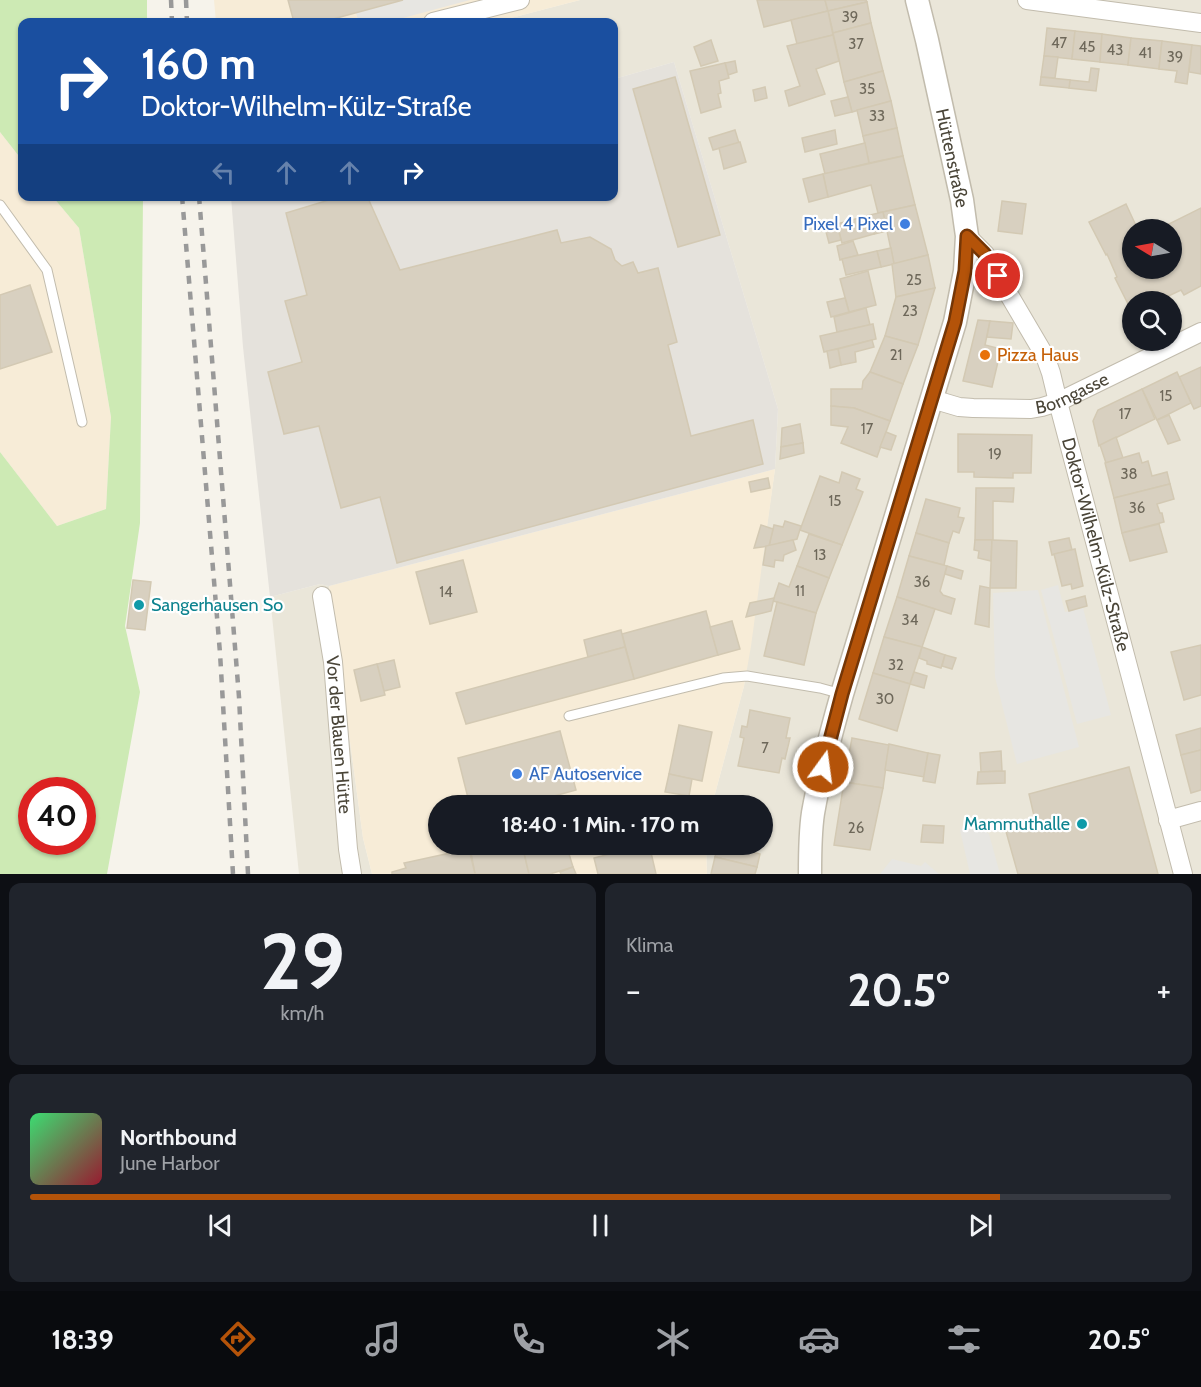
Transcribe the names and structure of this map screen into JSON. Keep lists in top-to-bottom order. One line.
{"streets":{"street":["Hüttenstraße","Borngasse","Doktor-Wilhelm-Külz-Straße","Vor der Blauen Hütte"]},"crossings":[["Hüttenstraße","Borngasse"],["Hüttenstraße","Doktor-Wilhelm-Külz-Straße"],["Borngasse","Doktor-Wilhelm-Külz-Straße"]],"places":["Pixel 4 Pixel","Pizza Haus","Sangerhausen So","AF Autoservice","Mammuthalle"],"house_numbers":["39","47","37","45","43","41","39","35","33","25","23","21","15","17","17","19","38","15","36","13","36","11","14","34","32","30","7","26"],"north":"left","page":{"turn":["160 m","Doktor-Wilhelm-Külz-Straße"],"limit":"40","trip":"18:40 · 1 Min. · 170 m","tile":[["29","km/h"],"Klima"],"heat":["−","20.5°","+"],"song":["Northbound","June Harbor"],"tabs":["18:39","20.5°"]}}
